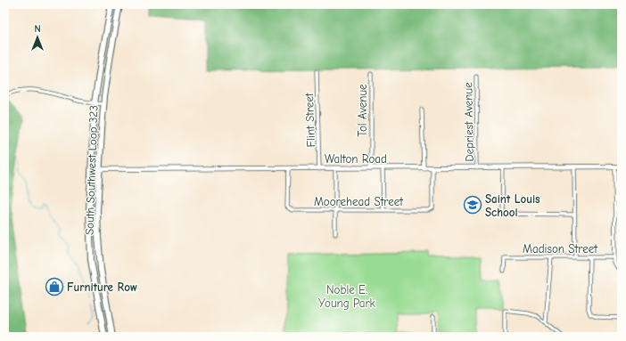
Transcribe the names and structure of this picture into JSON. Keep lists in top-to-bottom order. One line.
{"streets":{"highway":["South Southwest Loop 323"],"street":["Tol Avenue","Flint Street","Depriest Avenue","Walton Road","Moorehead Street","Madison Street"]},"crossings":[["Tol Avenue","Walton Road"],["Flint Street","Walton Road"],["Depriest Avenue","Walton Road"],["Walton Road","South Southwest Loop 323"],["Walton Road","Moorehead Street"]],"parks":["Noble E. Young Park"],"places":{"school or university":["Saint Louis School"],"shop":["Furniture Row"]},"north":"top"}
